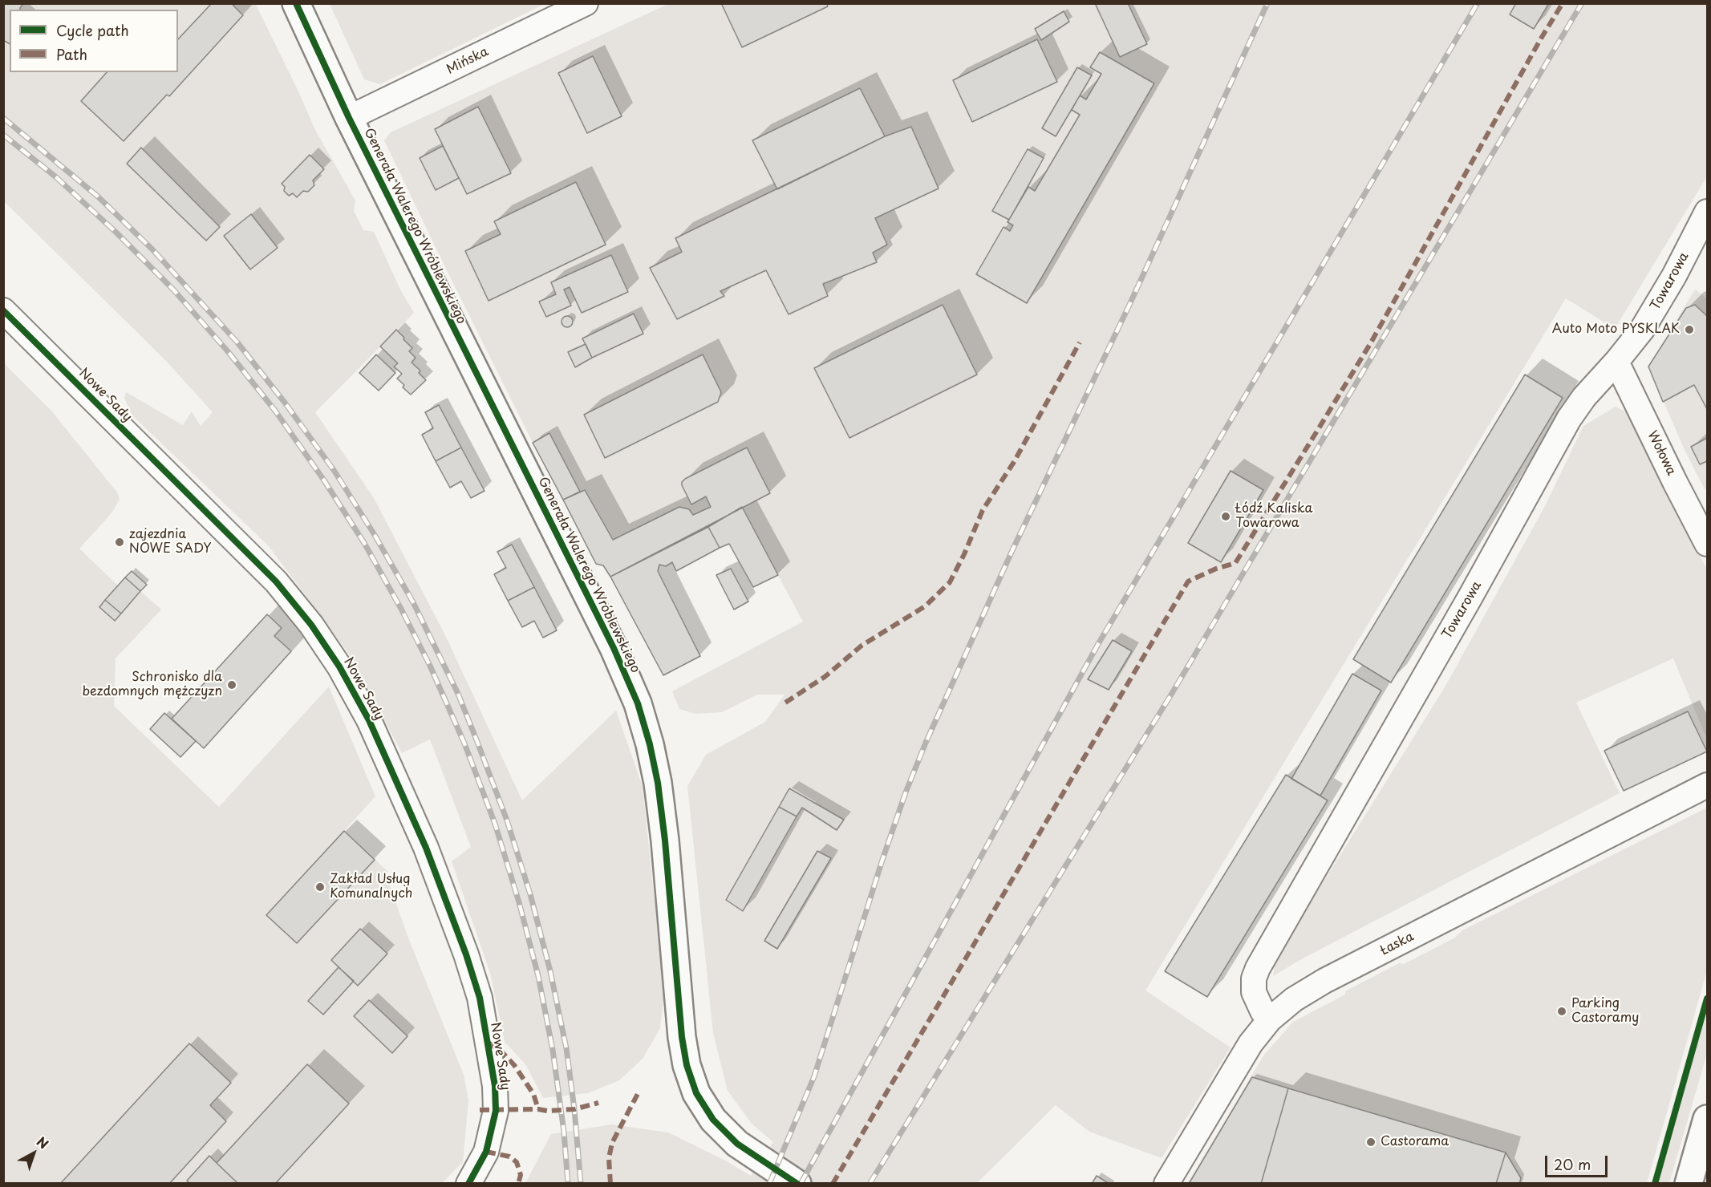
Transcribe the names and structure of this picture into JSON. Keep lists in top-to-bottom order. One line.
{"streets":{"street":["Mińska","Generała Walerego Wróblewskiego","Towarowa","Nowe Sady","Wołowa","Łaska"]},"crossings":[["Mińska","Generała Walerego Wróblewskiego"],["Towarowa","Wołowa"],["Towarowa","Łaska"]],"places":["Auto Moto PYSKLAK","Łódź Kaliska Towarowa","zajezdnia NOWE SADY","Schronisko dla bezdomnych mężczyzn","Zakład Usług Komunalnych","Parking Castoramy","Castorama"],"legend":["Cycle path","Path"],"scale_bar":"20 m","north":"top right"}
